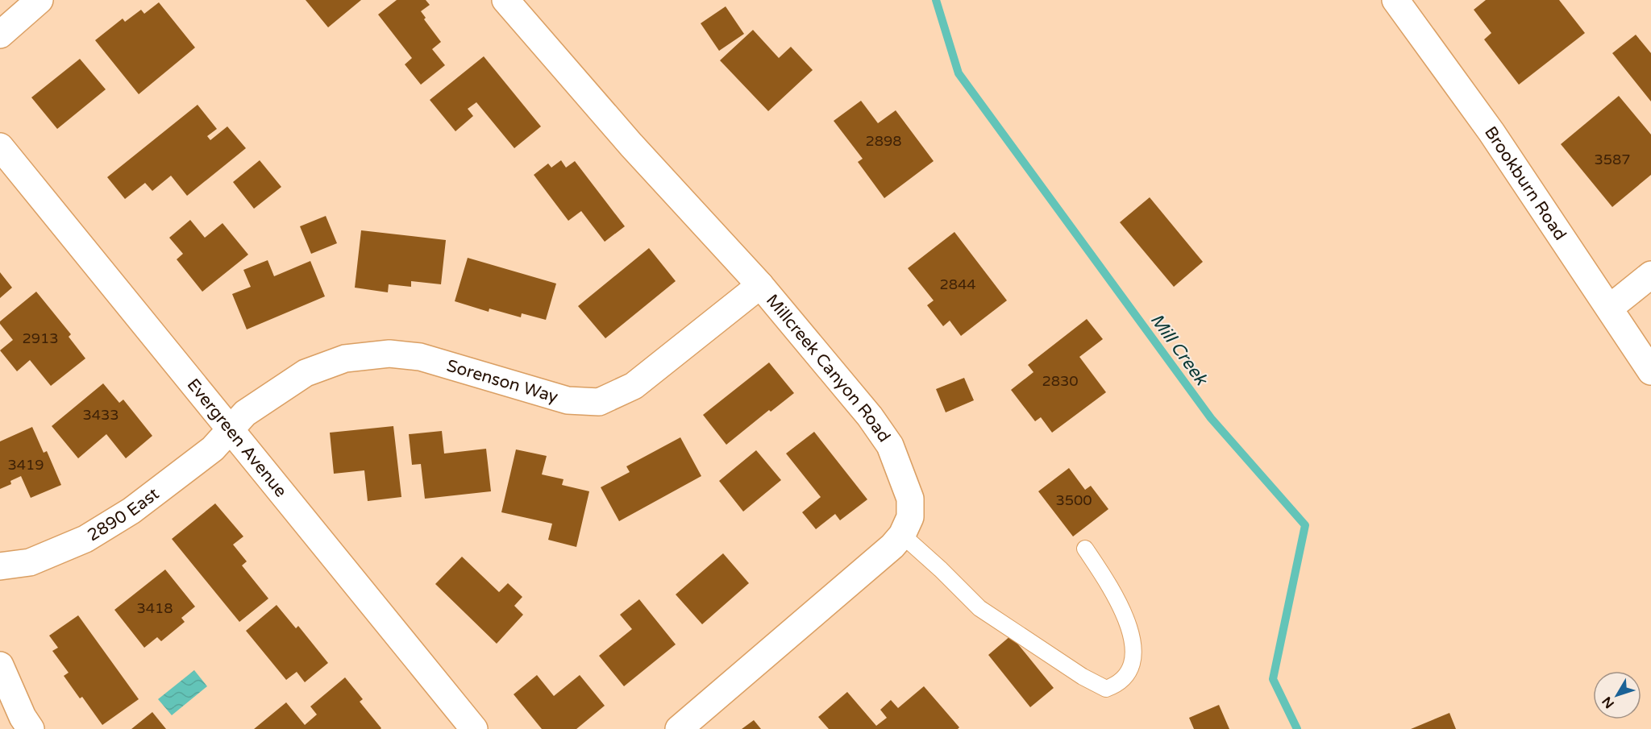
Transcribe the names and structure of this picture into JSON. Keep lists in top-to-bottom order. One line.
{"streets":{"street":["Brookburn Road","Millcreek Canyon Road","Sorenson Way","Evergreen Avenue","2890 East"]},"crossings":[["Millcreek Canyon Road","Sorenson Way"],["Sorenson Way","Evergreen Avenue"],["Sorenson Way","2890 East"],["Evergreen Avenue","2890 East"]],"water":["Mill Creek"],"house_numbers":["2898","3587","2844","2913","2830","3433","3419","3500","3418"],"north":"bottom left"}
